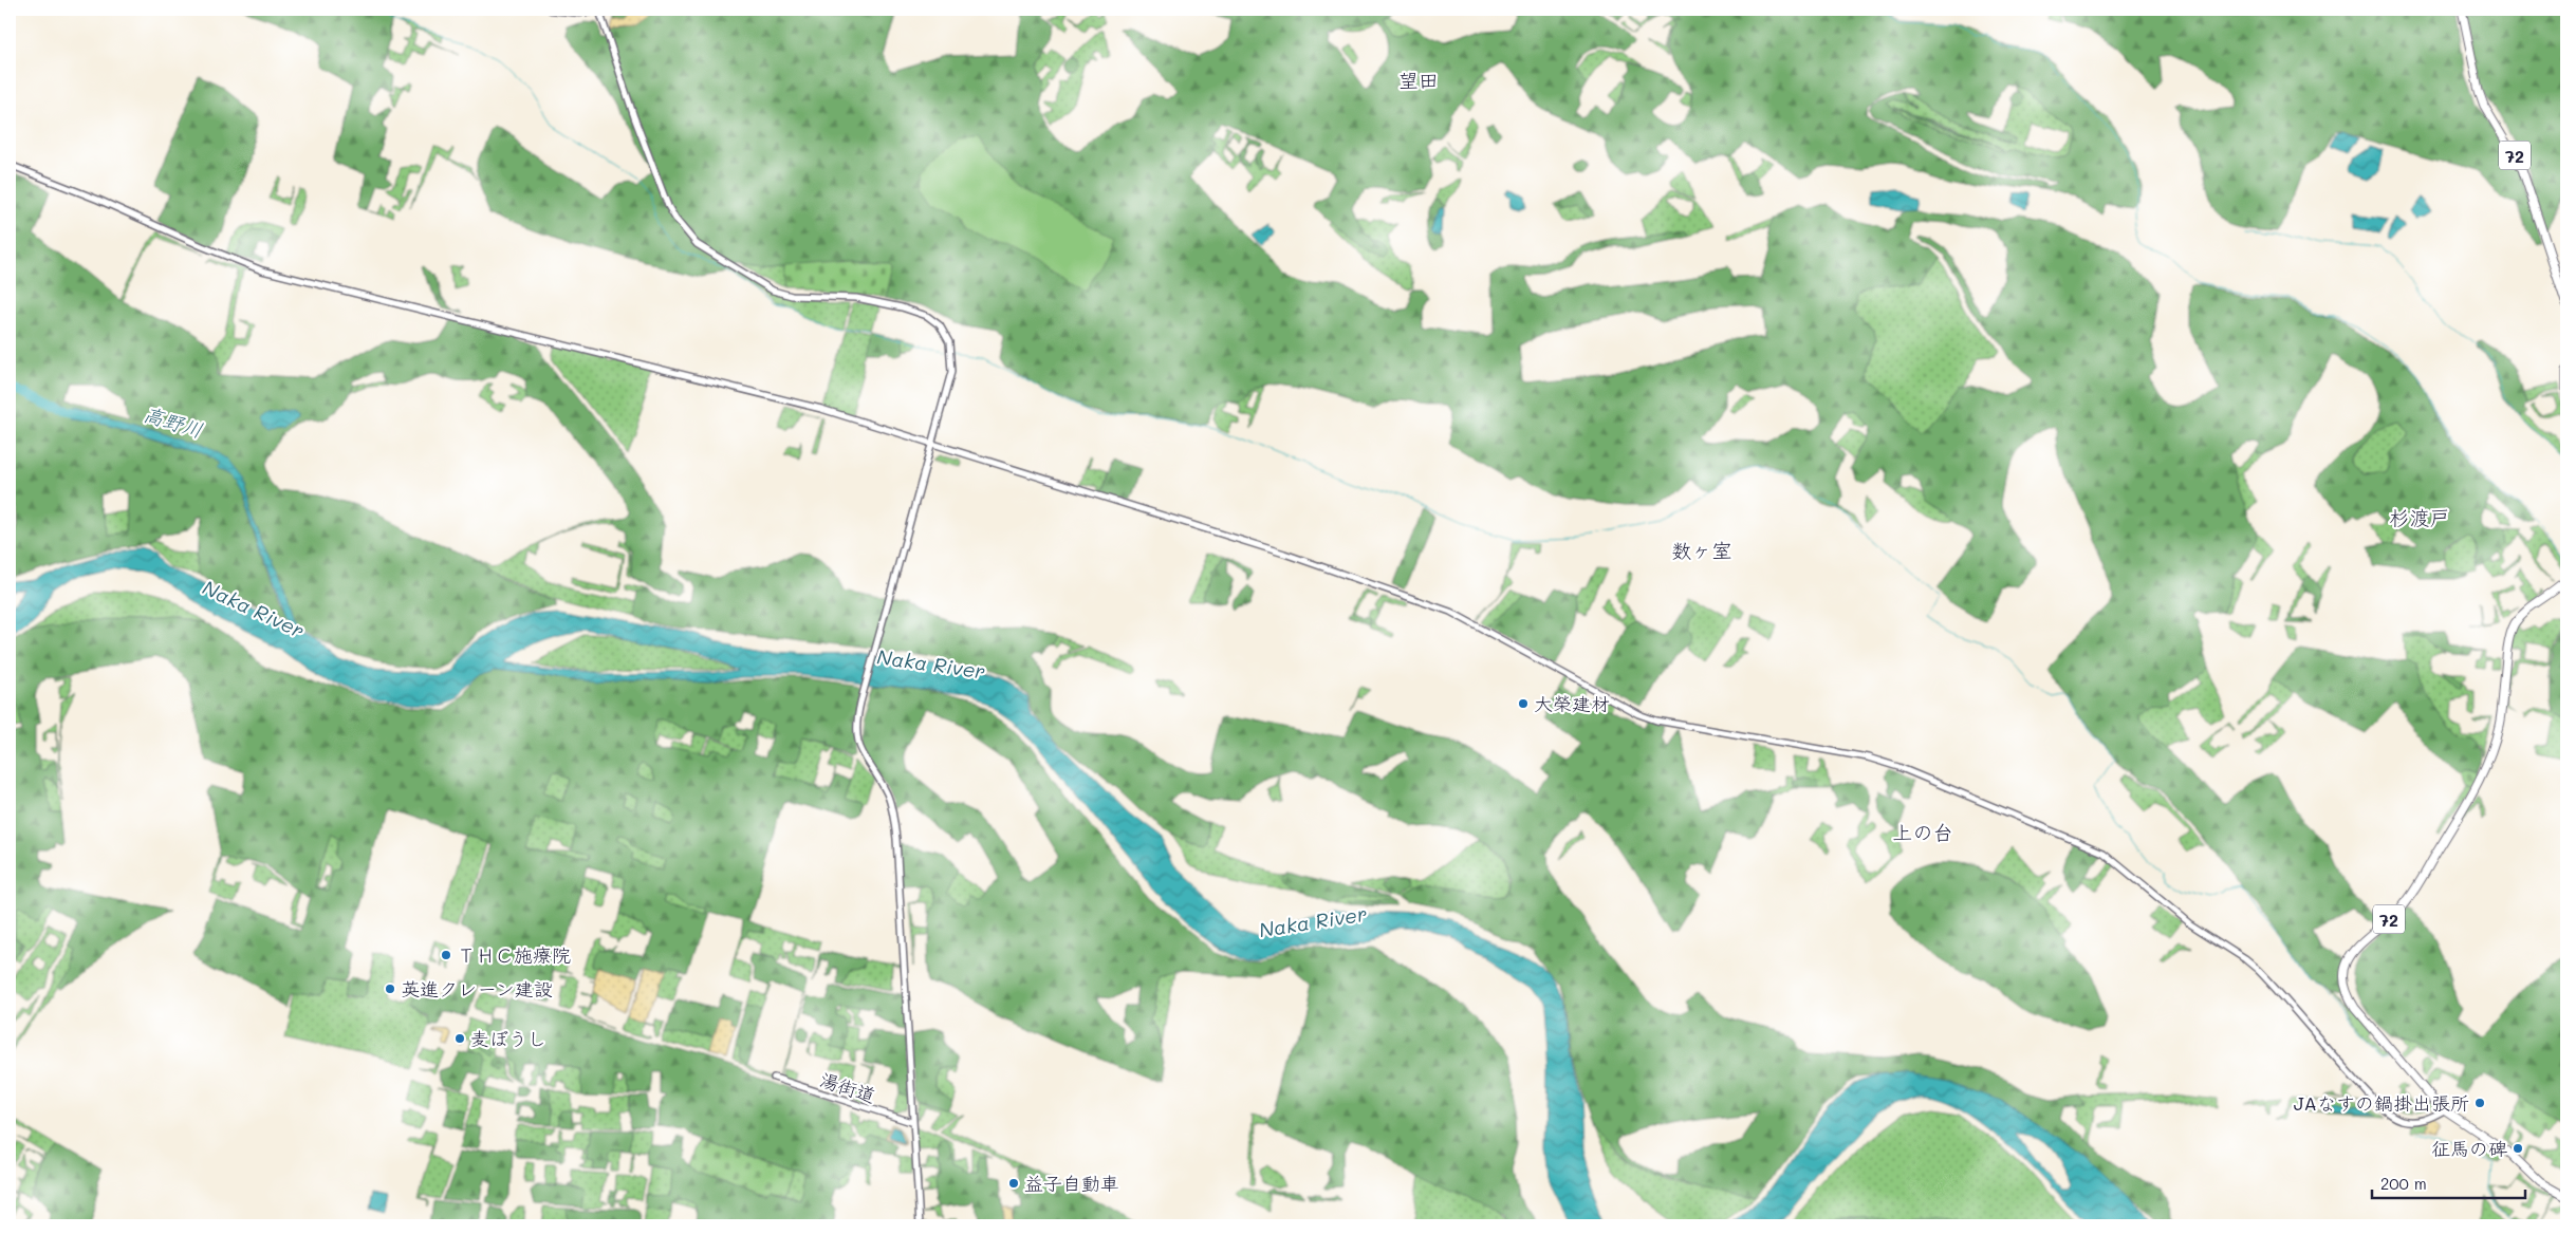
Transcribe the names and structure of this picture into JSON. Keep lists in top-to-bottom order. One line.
{"streets":{"main road":["72"],"street":["湯街道"]},"districts":["望田","杉渡戸","数ヶ室","上の台"],"water":["高野川","Naka River"],"places":["大榮建材","ＴＨＣ施療院","英進クレーン建設","麦ぼうし","JAなすの鍋掛出張所","征馬の碑","益子自動車"],"scale_bar":"200 m"}
